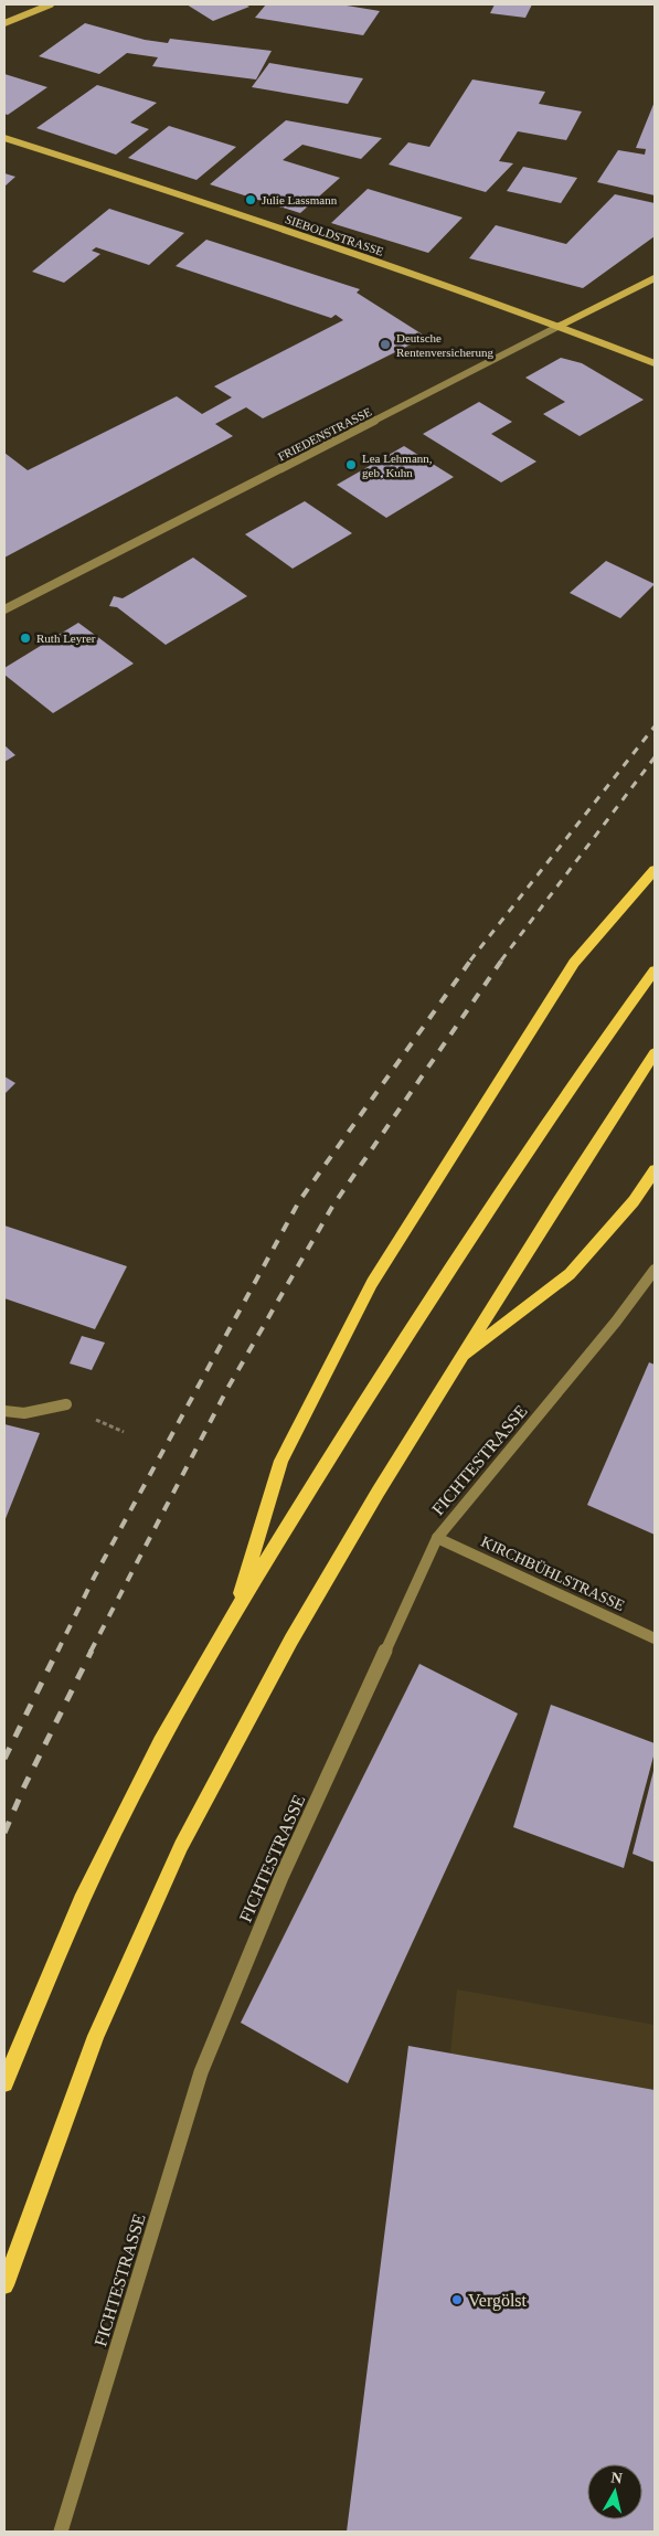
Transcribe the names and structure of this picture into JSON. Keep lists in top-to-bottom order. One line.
{"streets":{"street":["SIEBOLDSTRASSE","FRIEDENSTRASSE","FICHTESTRASSE","KIRCHBÜHLSTRASSE"]},"crossings":[["SIEBOLDSTRASSE","FRIEDENSTRASSE"],["FICHTESTRASSE","KIRCHBÜHLSTRASSE"]],"places":["Julie Lassmann","Deutsche Rentenversicherung","Lea Lehmann, geb. Kuhn","Ruth Leyrer","Vergölst"],"north":"top"}
